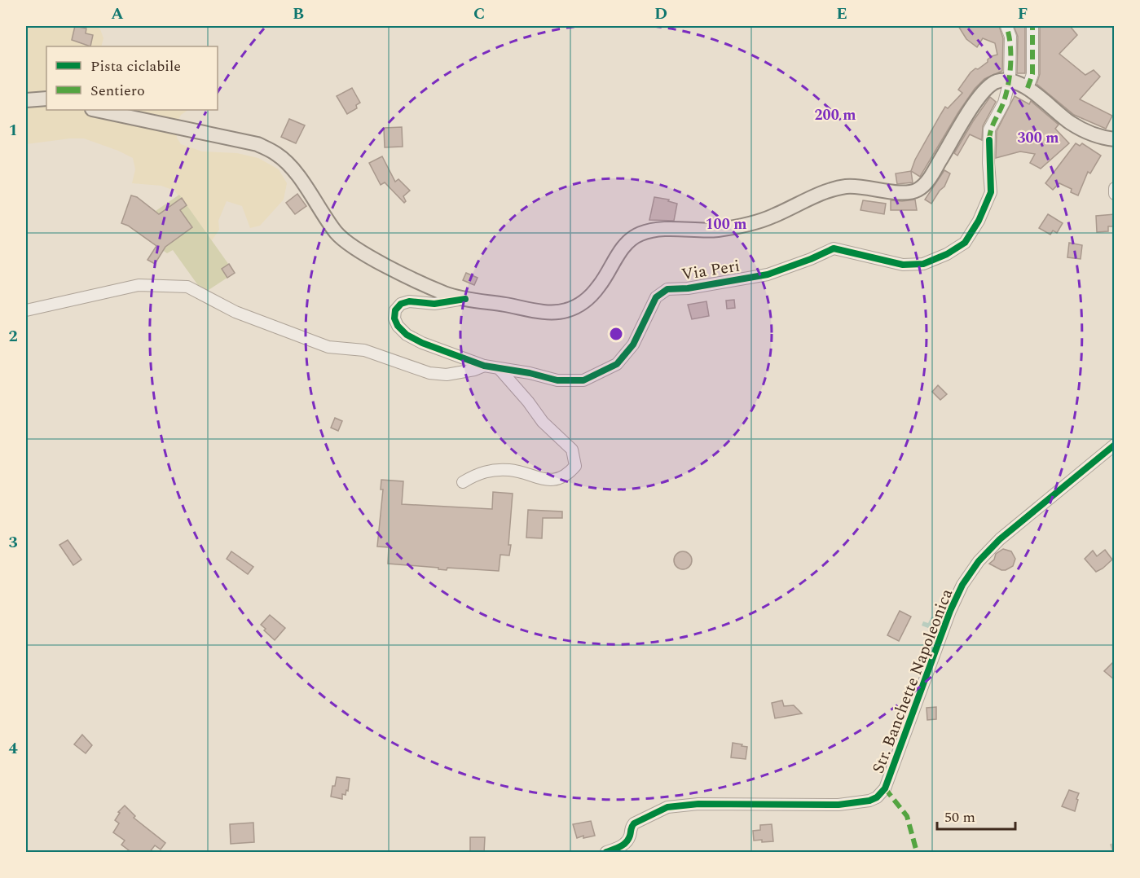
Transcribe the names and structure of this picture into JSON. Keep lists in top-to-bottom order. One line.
{"streets":{"street":["Via Peri","Str. Banchette Napoleonica"]},"legend":["Pista ciclabile","Sentiero"],"scale_bar":"50 m","grid":{"columns":["A","B","C","D","E","F"],"rows":["1","2","3","4"]},"rings":["200 m","300 m","100 m"]}
